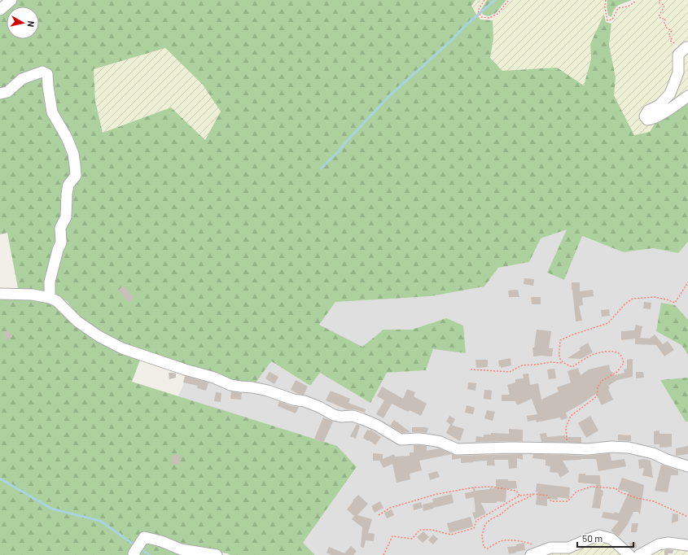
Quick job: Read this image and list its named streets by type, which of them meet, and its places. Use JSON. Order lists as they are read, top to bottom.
{
  "scale_bar": "50 m",
  "north": "right"
}
